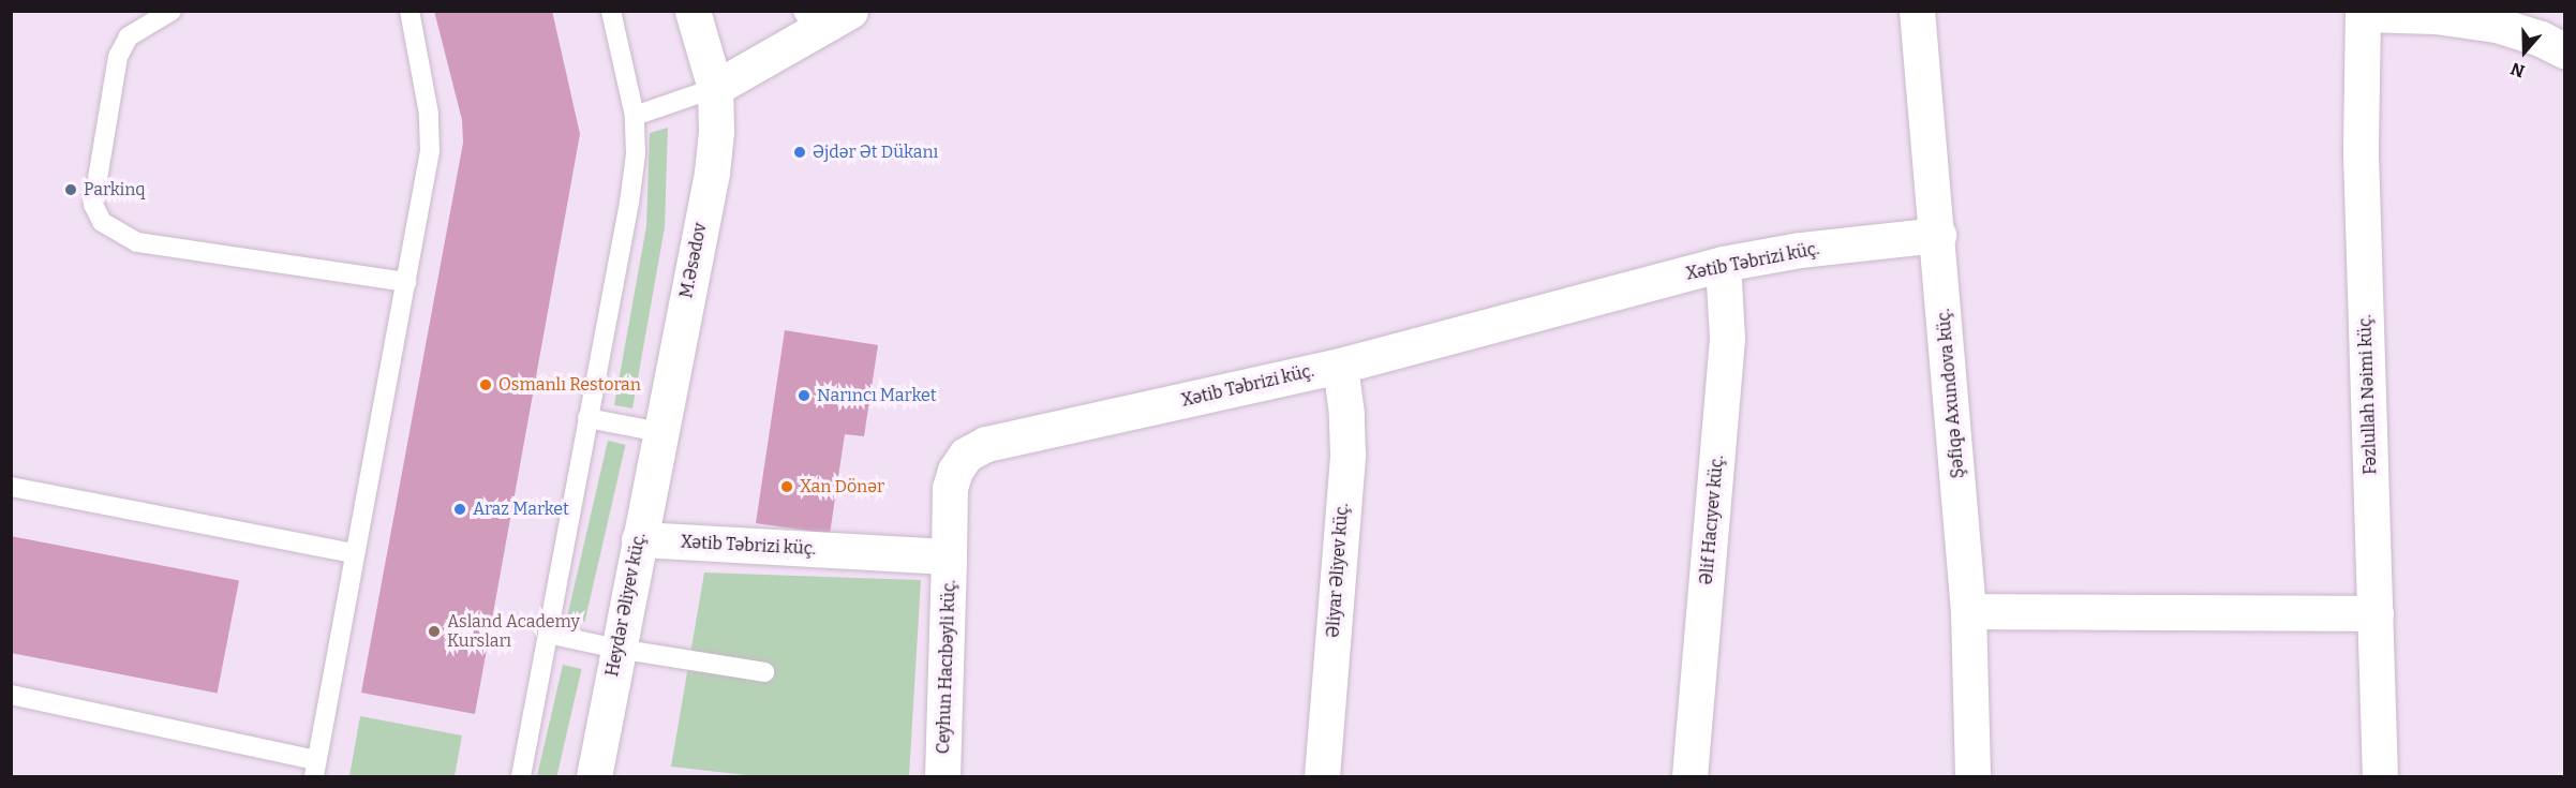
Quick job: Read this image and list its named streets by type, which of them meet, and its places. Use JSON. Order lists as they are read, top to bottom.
{
  "streets": {
    "street": [
      "M.Əsədov",
      "Xətib Təbrizi küç.",
      "Şəfiqə Axundova küç.",
      "Fəzlullah Nəimi küç.",
      "Əlif Hacıyev küç.",
      "Əliyar Əliyev küç.",
      "Heydər Əliyev küç.",
      "Ceyhun Hacıbəyli küç."
    ]
  },
  "crossings": [
    ["M.Əsədov", "Heydər Əliyev küç."],
    ["Xətib Təbrizi küç.", "Şəfiqə Axundova küç."],
    ["Xətib Təbrizi küç.", "Əlif Hacıyev küç."],
    ["Xətib Təbrizi küç.", "Əliyar Əliyev küç."],
    ["Xətib Təbrizi küç.", "Heydər Əliyev küç."],
    ["Xətib Təbrizi küç.", "Ceyhun Hacıbəyli küç."]
  ],
  "places": [
    "Əjdər Ət Dükanı",
    "Parkinq",
    "Osmanlı Restoran",
    "Narıncı Market",
    "Xan Dönər",
    "Araz Market",
    "Asland Academy Kursları"
  ],
  "north": "bottom"
}
